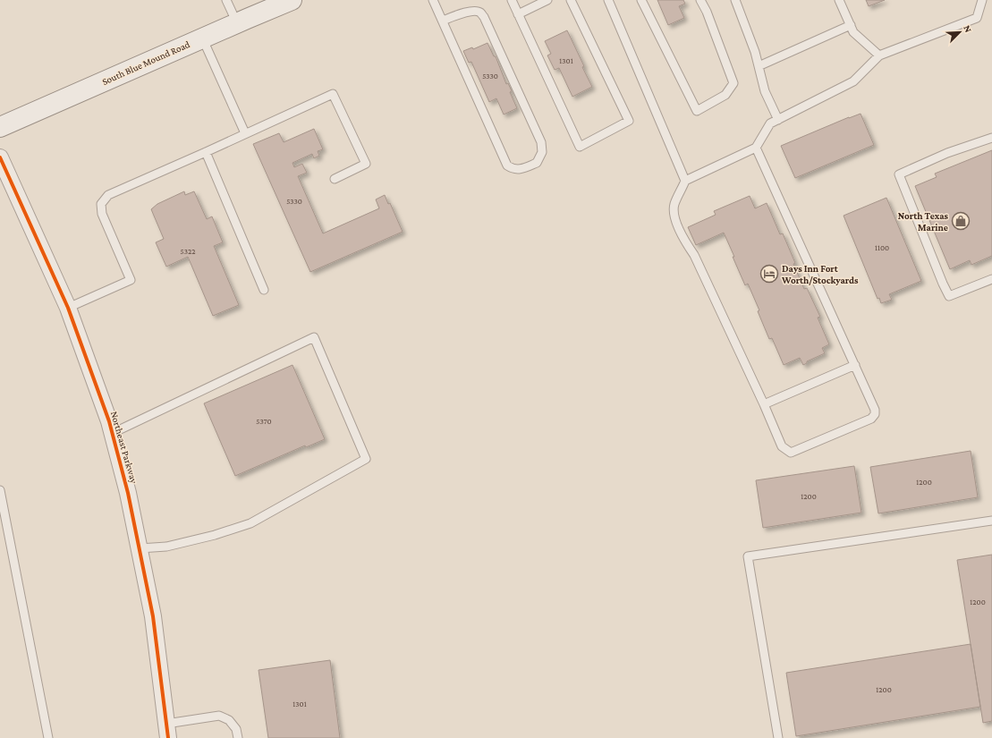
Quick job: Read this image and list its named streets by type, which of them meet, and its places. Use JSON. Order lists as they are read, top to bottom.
{
  "streets": {
    "main road": ["South Blue Mound Road"],
    "street": ["Northeast Parkway"]
  },
  "places": {
    "shop": ["North Texas Marine"],
    "hotel": ["Days Inn Fort Worth/Stockyards"]
  },
  "house_numbers": [
    "1301",
    "5330",
    "5330",
    "1100",
    "5322",
    "5370",
    "1200",
    "1200",
    "1200",
    "1200",
    "1301"
  ],
  "north": "top right"
}
